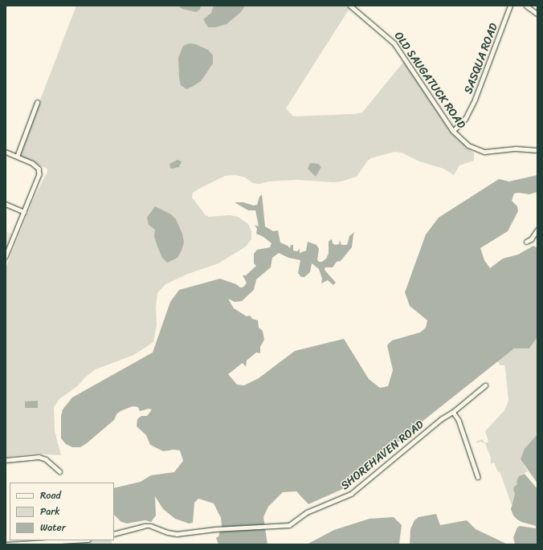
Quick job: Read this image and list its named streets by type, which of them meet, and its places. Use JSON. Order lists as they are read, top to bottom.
{
  "streets": {
    "street": ["SASQUA ROAD", "OLD SAUGATUCK ROAD", "SHOREHAVEN ROAD"]
  },
  "crossings": [
    ["SASQUA ROAD", "OLD SAUGATUCK ROAD"]
  ],
  "legend": ["Road", "Park", "Water"]
}
